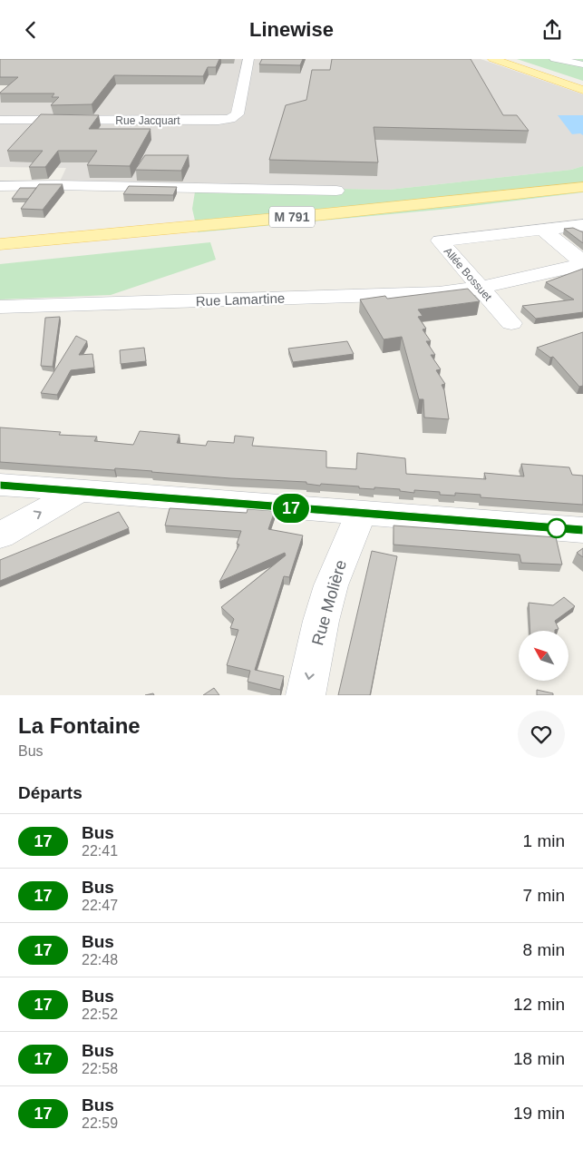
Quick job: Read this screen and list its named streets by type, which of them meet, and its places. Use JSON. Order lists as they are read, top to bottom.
{
  "streets": {
    "main road": ["M 791"],
    "street": [
      "Rue Jacquart",
      "Allée Bossuet",
      "Rue Lamartine",
      "Rue Molière"
    ]
  },
  "crossings": [
    ["Allée Bossuet", "Rue Lamartine"]
  ],
  "one_way": ["Rue Molière"],
  "lines": ["bus line 17"],
  "north": "top left",
  "page": {
    "header": "Linewise",
    "on_map": "17",
    "heading": [
      ["La Fontaine", "Bus"],
      "Départs"
    ],
    "list": [
      {
        "mark": "17",
        "name": "Bus",
        "note": "22:41",
        "value": "1 min"
      },
      {
        "mark": "17",
        "name": "Bus",
        "note": "22:47",
        "value": "7 min"
      },
      {
        "mark": "17",
        "name": "Bus",
        "note": "22:48",
        "value": "8 min"
      },
      {
        "mark": "17",
        "name": "Bus",
        "note": "22:52",
        "value": "12 min"
      },
      {
        "mark": "17",
        "name": "Bus",
        "note": "22:58",
        "value": "18 min"
      },
      {
        "mark": "17",
        "name": "Bus",
        "note": "22:59",
        "value": "19 min"
      }
    ]
  }
}
